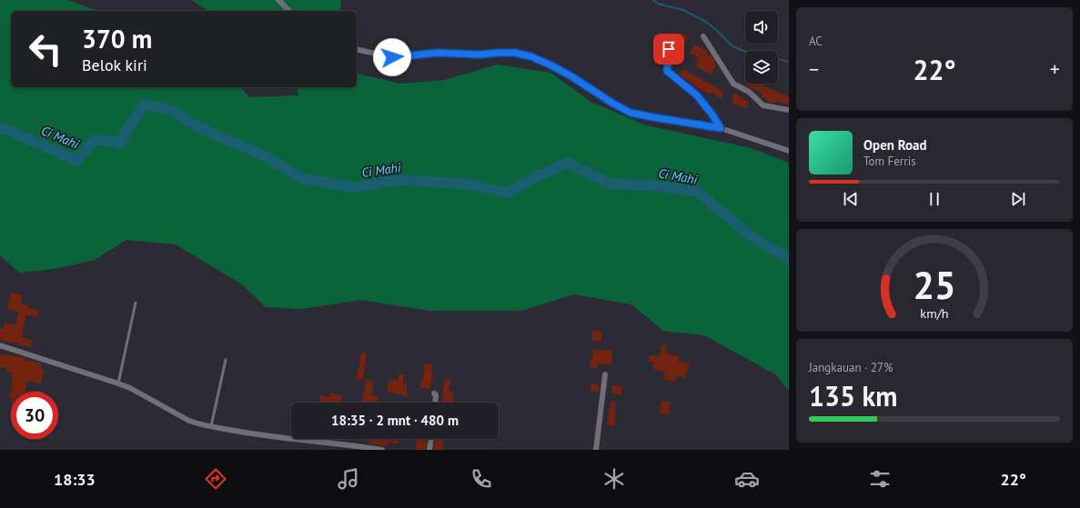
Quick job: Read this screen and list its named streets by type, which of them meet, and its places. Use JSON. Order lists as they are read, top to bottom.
{
  "water": ["Ci Mahi"],
  "page": {
    "tile": [
      "AC",
      ["Jangkauan · 27%", "135 km"]
    ],
    "turn": ["370 m", "Belok kiri"],
    "heat": ["−", "22°", "+"],
    "song": ["Open Road", "Tom Ferris"],
    "limit": "30",
    "trip": "18:35 · 2 mnt · 480 m",
    "tabs": ["18:33", "22°"],
    "gauge": ["25", "km/h"]
  }
}
